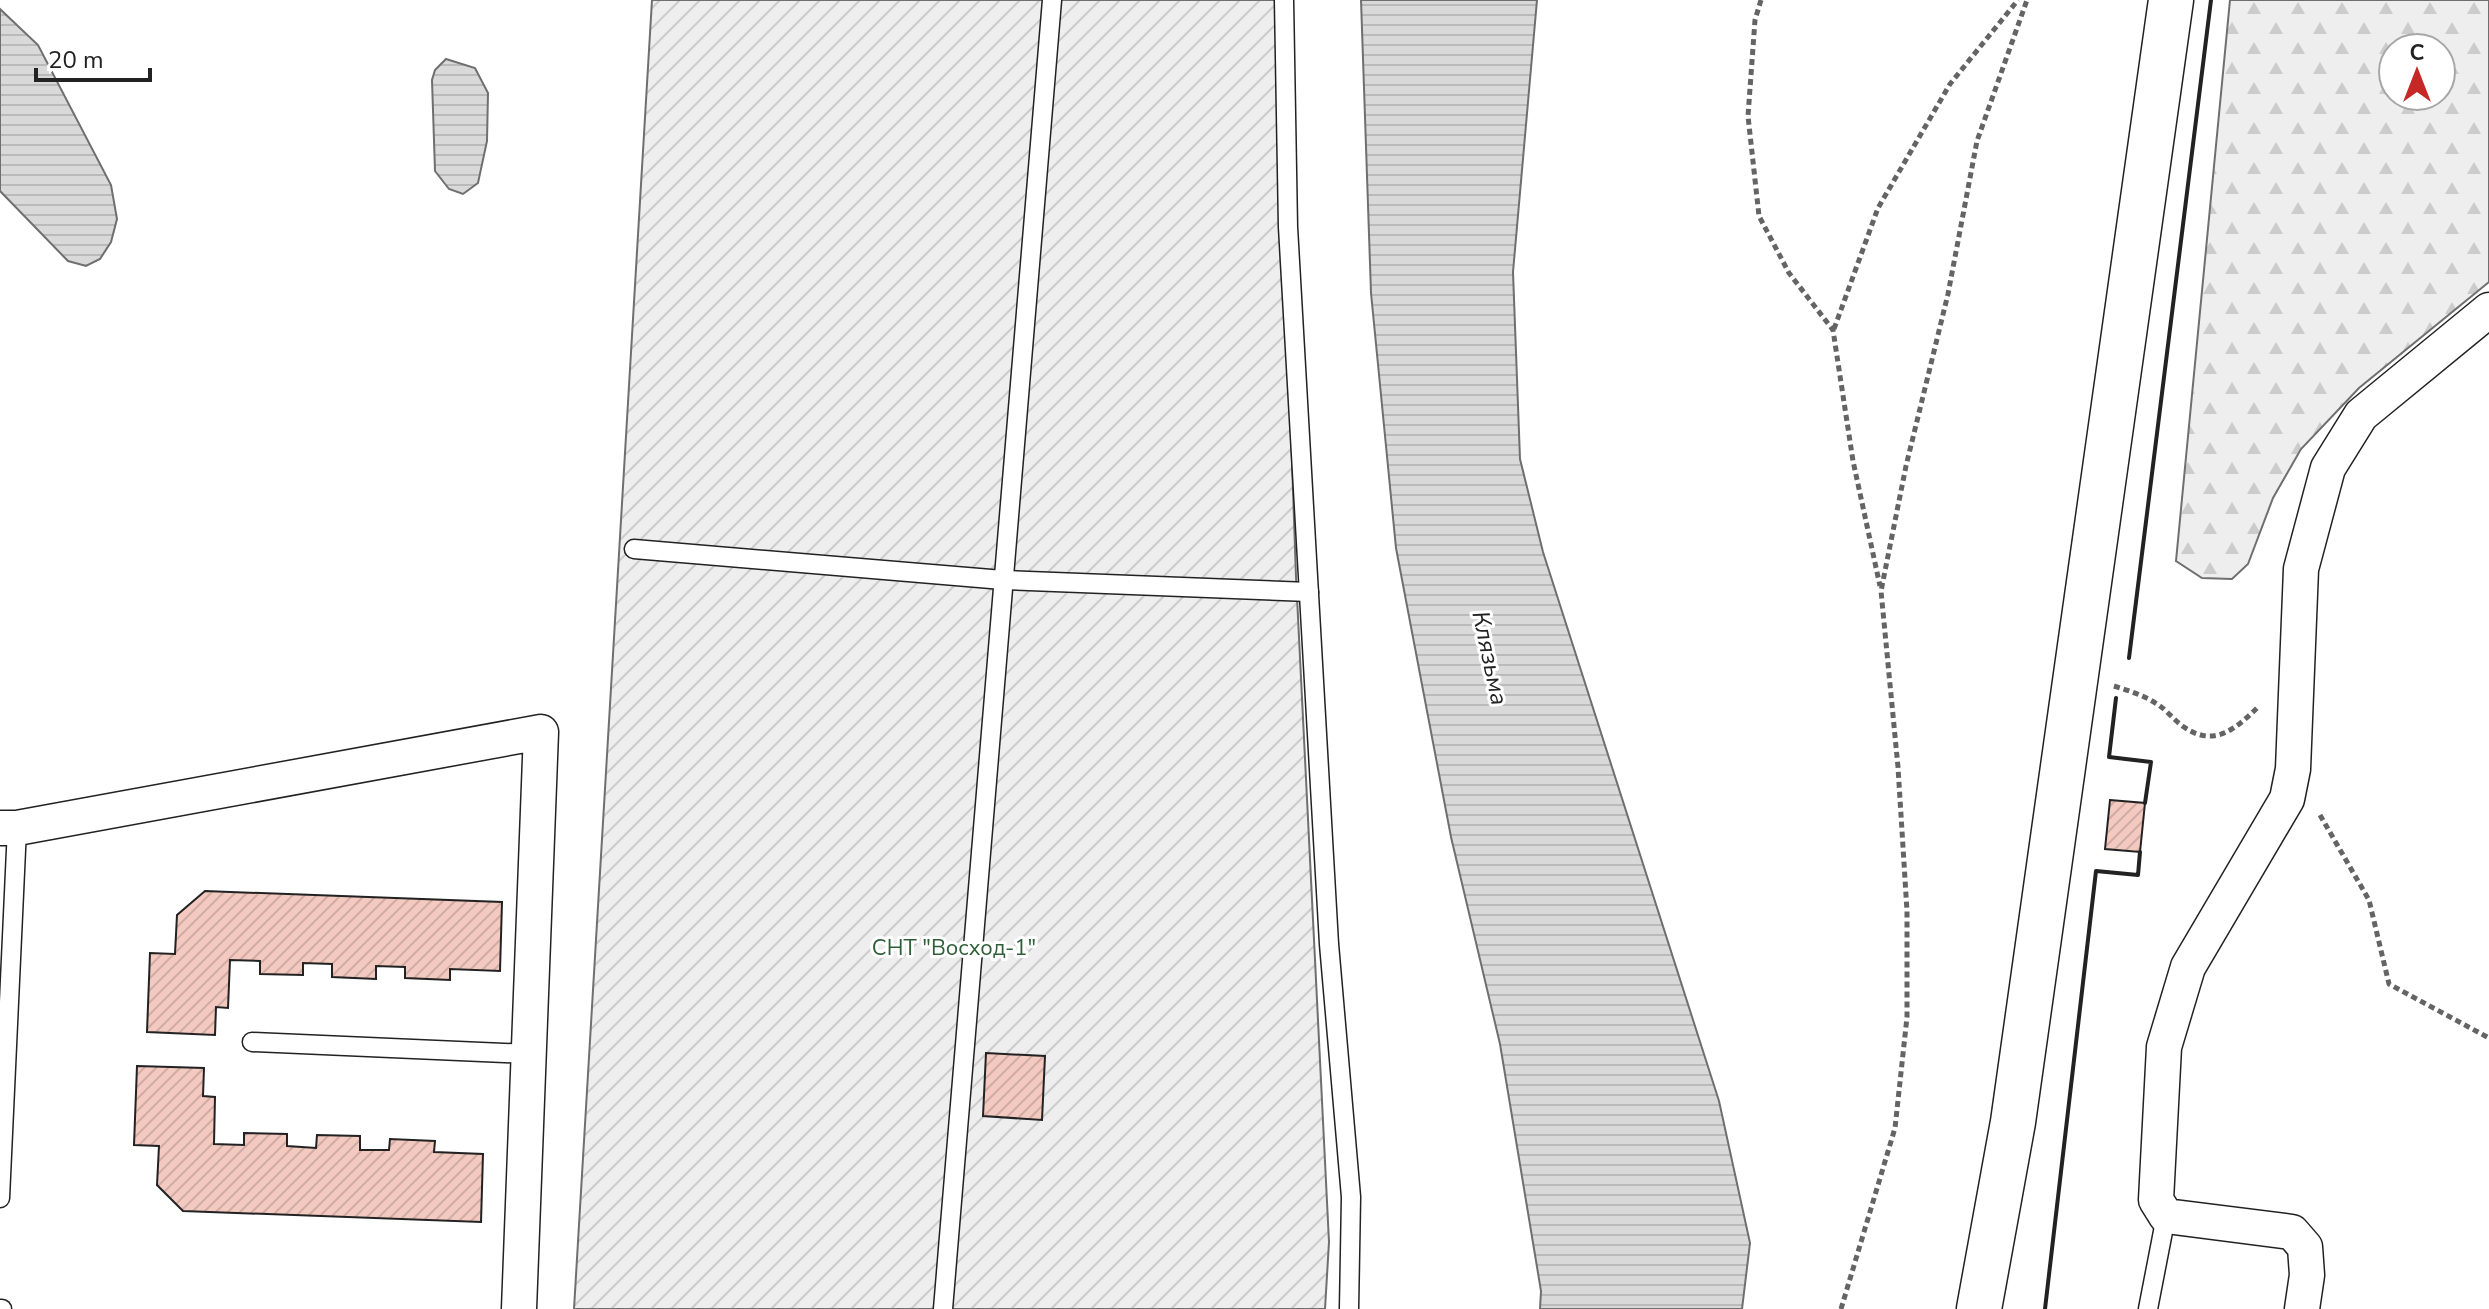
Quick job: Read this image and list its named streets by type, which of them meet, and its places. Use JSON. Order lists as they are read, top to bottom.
{
  "water": ["Клязьма"],
  "parks": ["СНТ \"Восход-1\""],
  "scale_bar": "20 m",
  "north": "top"
}
